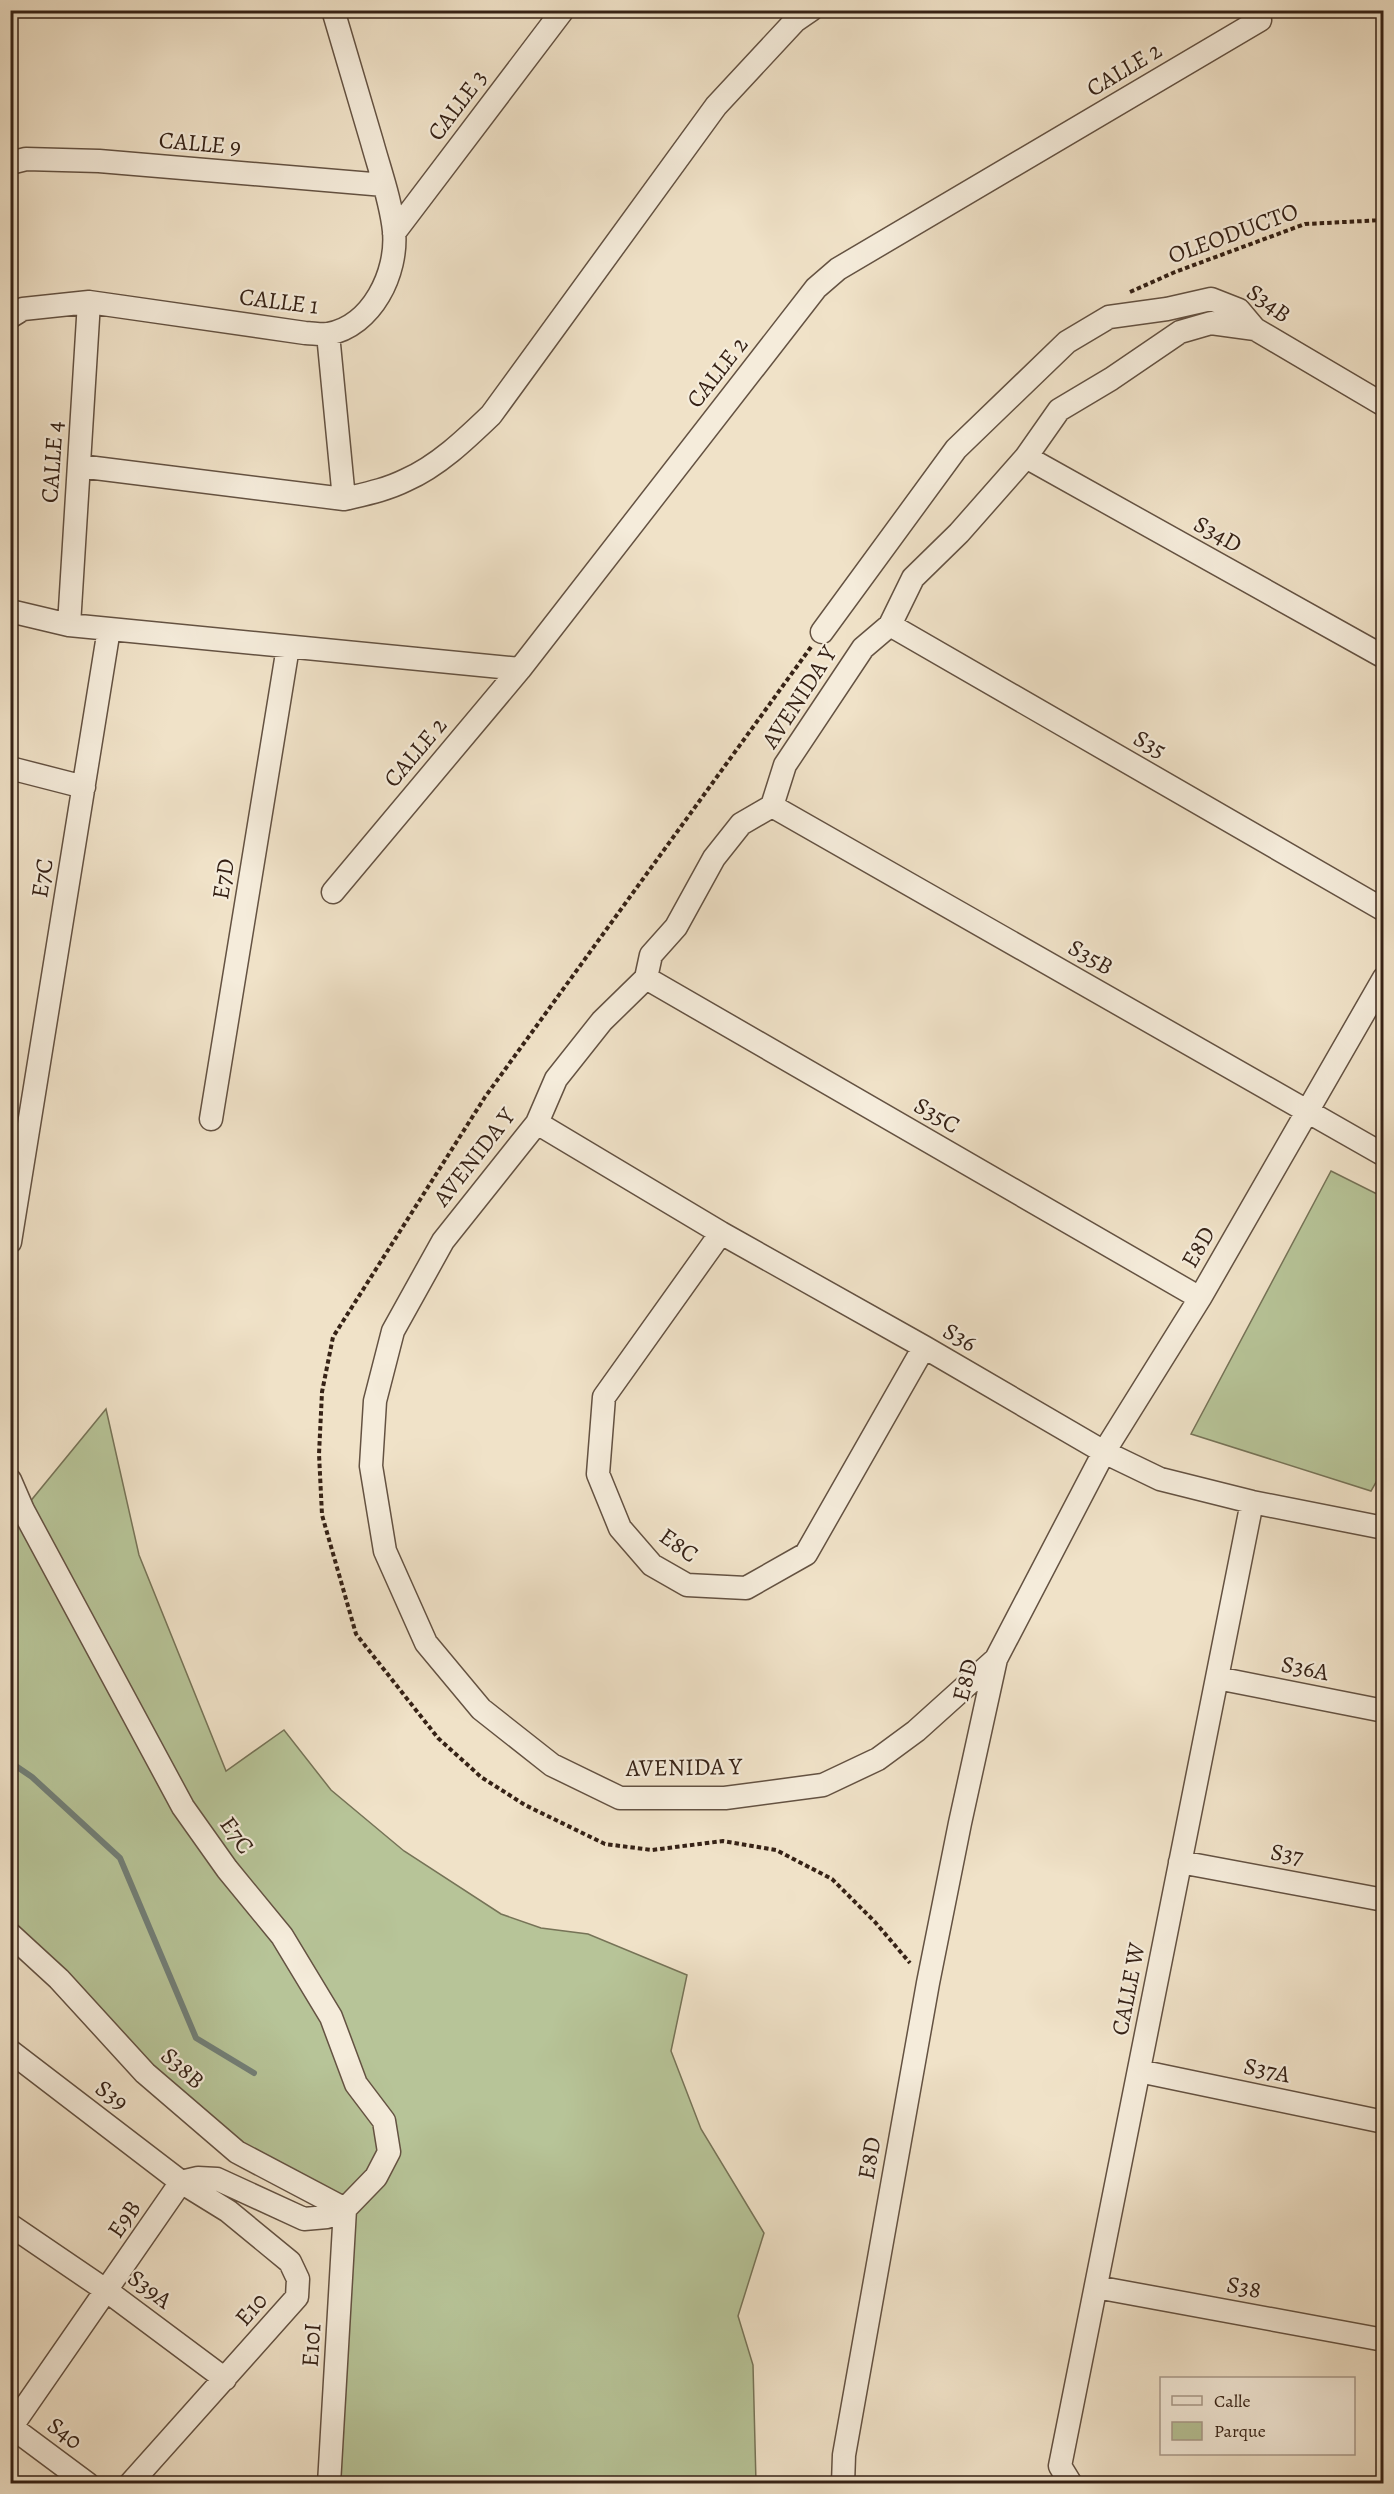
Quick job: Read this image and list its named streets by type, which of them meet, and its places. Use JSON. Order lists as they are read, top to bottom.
{
  "streets": {
    "street": [
      "CALLE 2",
      "CALLE 3",
      "CALLE 9",
      "CALLE 1",
      "S34B",
      "CALLE 4",
      "S34D",
      "AVENIDA Y",
      "S35",
      "E7C",
      "E7D",
      "S35B",
      "S35C",
      "E8D",
      "S36",
      "E8C",
      "S36A",
      "S37",
      "CALLE W",
      "S38B",
      "S37A",
      "S39",
      "E9B",
      "S38",
      "S39A",
      "E10",
      "E10I",
      "S40"
    ],
    "path": ["OLEODUCTO"]
  },
  "crossings": [
    ["CALLE 3", "CALLE 1"],
    ["CALLE 9", "CALLE 1"],
    ["OLEODUCTO", "S34B"],
    ["CALLE 1", "CALLE 4"],
    ["S34B", "AVENIDA Y"],
    ["S34D", "AVENIDA Y"],
    ["AVENIDA Y", "S35"],
    ["AVENIDA Y", "S35B"],
    ["AVENIDA Y", "S35C"],
    ["AVENIDA Y", "E8D"],
    ["AVENIDA Y", "S36"],
    ["E7C", "S38B"],
    ["E7C", "E10I"],
    ["S35B", "E8D"],
    ["S35C", "E8D"],
    ["E8D", "S36"],
    ["S36", "E8C"],
    ["S36", "CALLE W"],
    ["S36A", "CALLE W"],
    ["S37", "CALLE W"],
    ["CALLE W", "S37A"],
    ["CALLE W", "S38"],
    ["S38B", "E10I"],
    ["S39", "E9B"],
    ["S39", "E10"],
    ["E9B", "S39A"],
    ["E9B", "E10"],
    ["E9B", "S40"],
    ["S39A", "E10"]
  ],
  "legend": ["Calle", "Parque"]
}
